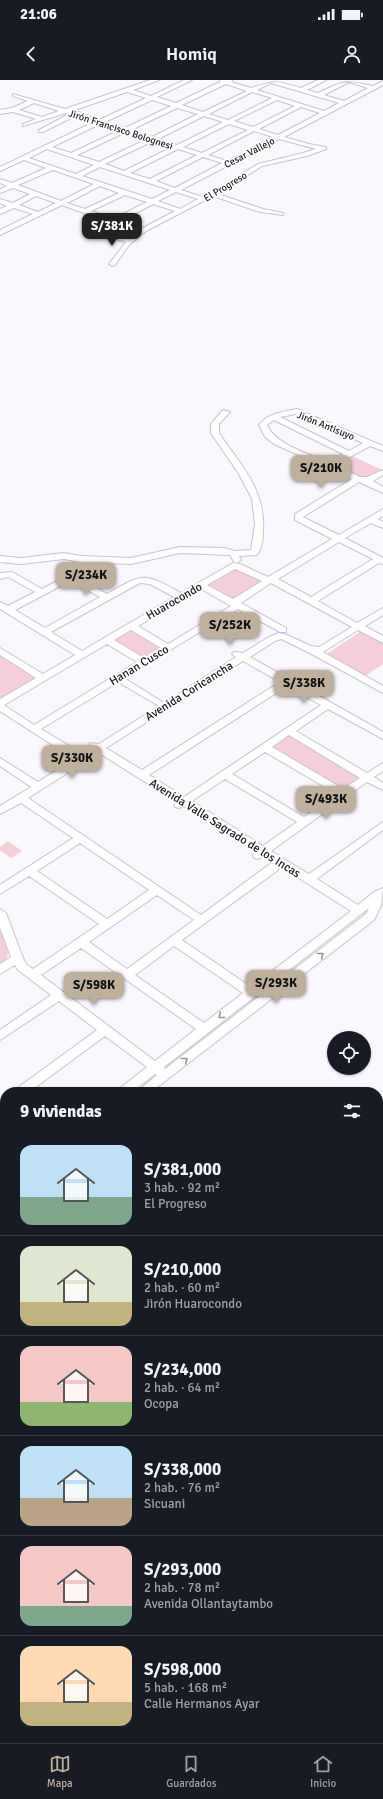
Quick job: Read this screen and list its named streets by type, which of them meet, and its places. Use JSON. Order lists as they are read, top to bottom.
{
  "streets": {
    "street": [
      "Jirón Francisco Bolognesi",
      "Cesar Vallejo",
      "El Progreso",
      "Jirón Antisuyo",
      "Huarocondo",
      "Hanan Cusco",
      "Avenida Coricancha",
      "Avenida Valle Sagrado de los Incas"
    ]
  },
  "crossings": [
    ["Jirón Francisco Bolognesi", "Cesar Vallejo"],
    ["Cesar Vallejo", "El Progreso"],
    ["Avenida Coricancha", "Avenida Valle Sagrado de los Incas"]
  ],
  "page": {
    "status": "21:06",
    "header": "Homiq",
    "price": [
      "S/381K",
      "S/210K",
      "S/234K",
      "S/252K",
      "S/338K",
      "S/330K",
      "S/493K",
      "S/293K",
      "S/598K"
    ],
    "heading": "9 viviendas",
    "list": [
      {
        "name": "S/381,000",
        "note": "3 hab. · 92 m² · El Progreso"
      },
      {
        "name": "S/210,000",
        "note": "2 hab. · 60 m² · Jirón Huarocondo"
      },
      {
        "name": "S/234,000",
        "note": "2 hab. · 64 m² · Ocopa"
      },
      {
        "name": "S/338,000",
        "note": "2 hab. · 76 m² · Sicuani"
      },
      {
        "name": "S/293,000",
        "note": "2 hab. · 78 m² · Avenida Ollantaytambo"
      },
      {
        "name": "S/598,000",
        "note": "5 hab. · 168 m² · Calle Hermanos Ayar"
      }
    ],
    "tabs": ["Mapa", "Guardados", "Inicio"]
  }
}
